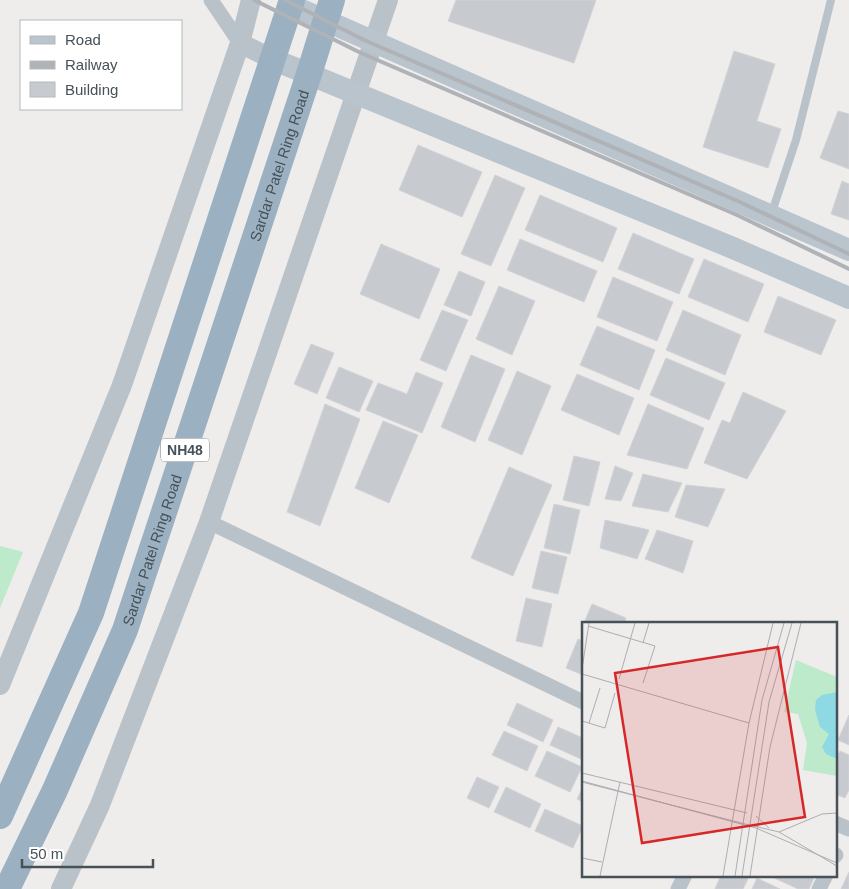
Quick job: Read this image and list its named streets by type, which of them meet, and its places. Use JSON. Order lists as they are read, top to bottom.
{
  "streets": {
    "highway": ["Sardar Patel Ring Road", "NH48"]
  },
  "legend": ["Road", "Railway", "Building"],
  "scale_bar": "50 m"
}
